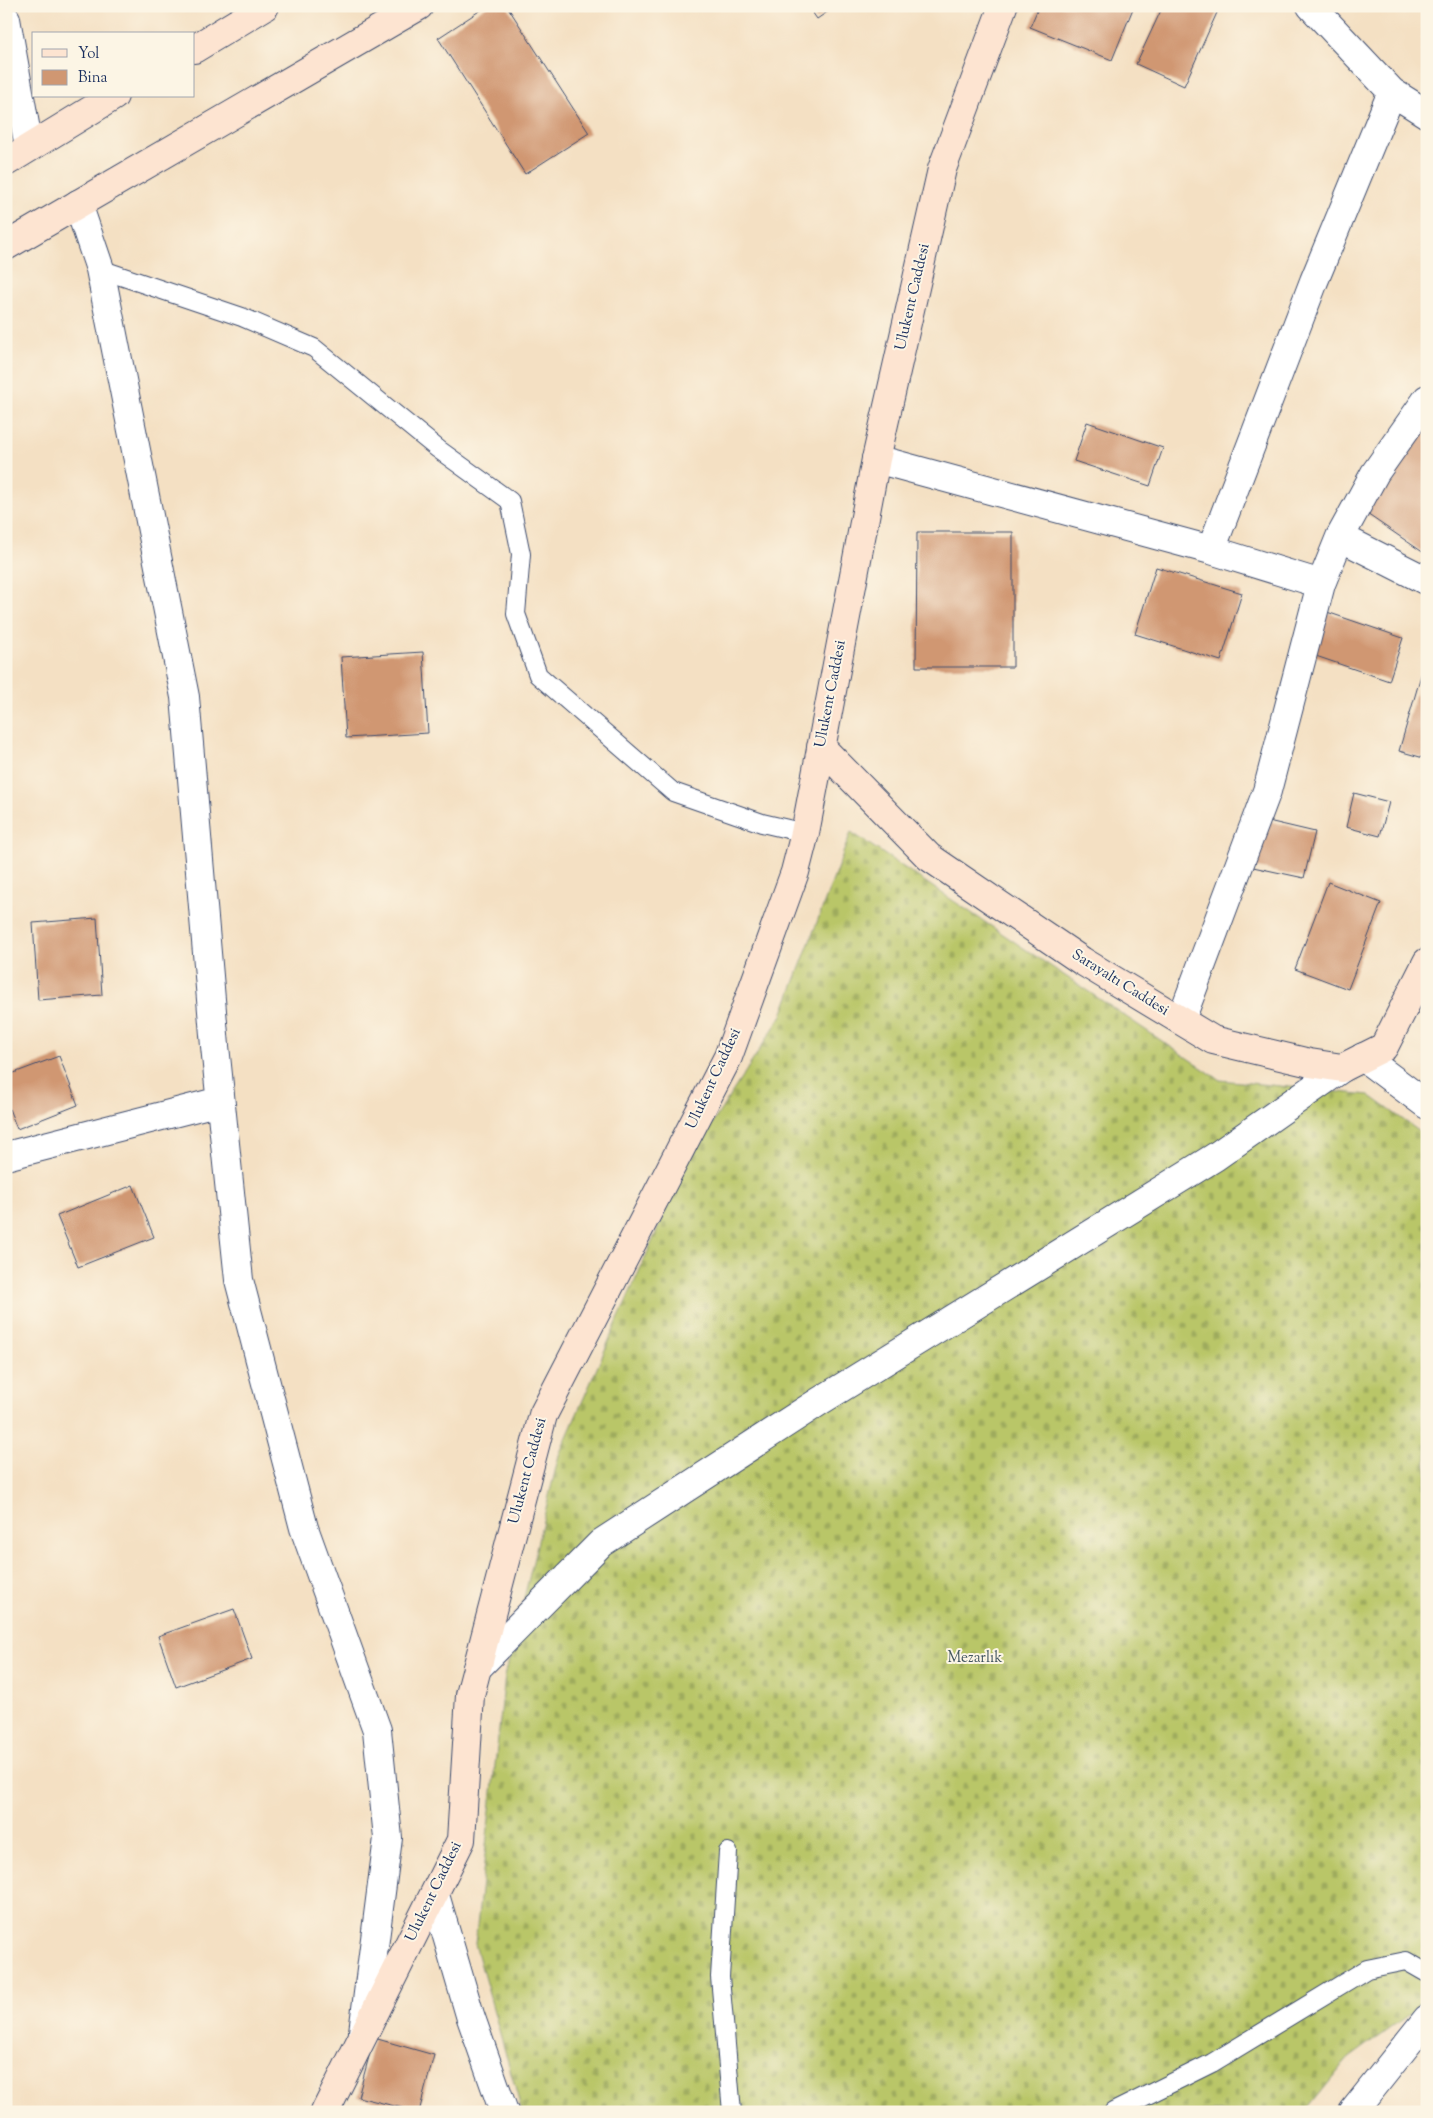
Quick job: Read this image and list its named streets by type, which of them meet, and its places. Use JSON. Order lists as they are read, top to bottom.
{
  "streets": {
    "street": ["Ulukent Caddesi", "Sarayaltı Caddesi"]
  },
  "crossings": [
    ["Ulukent Caddesi", "Sarayaltı Caddesi"]
  ],
  "parks": ["Mezarlık"],
  "legend": ["Yol", "Bina"]
}
